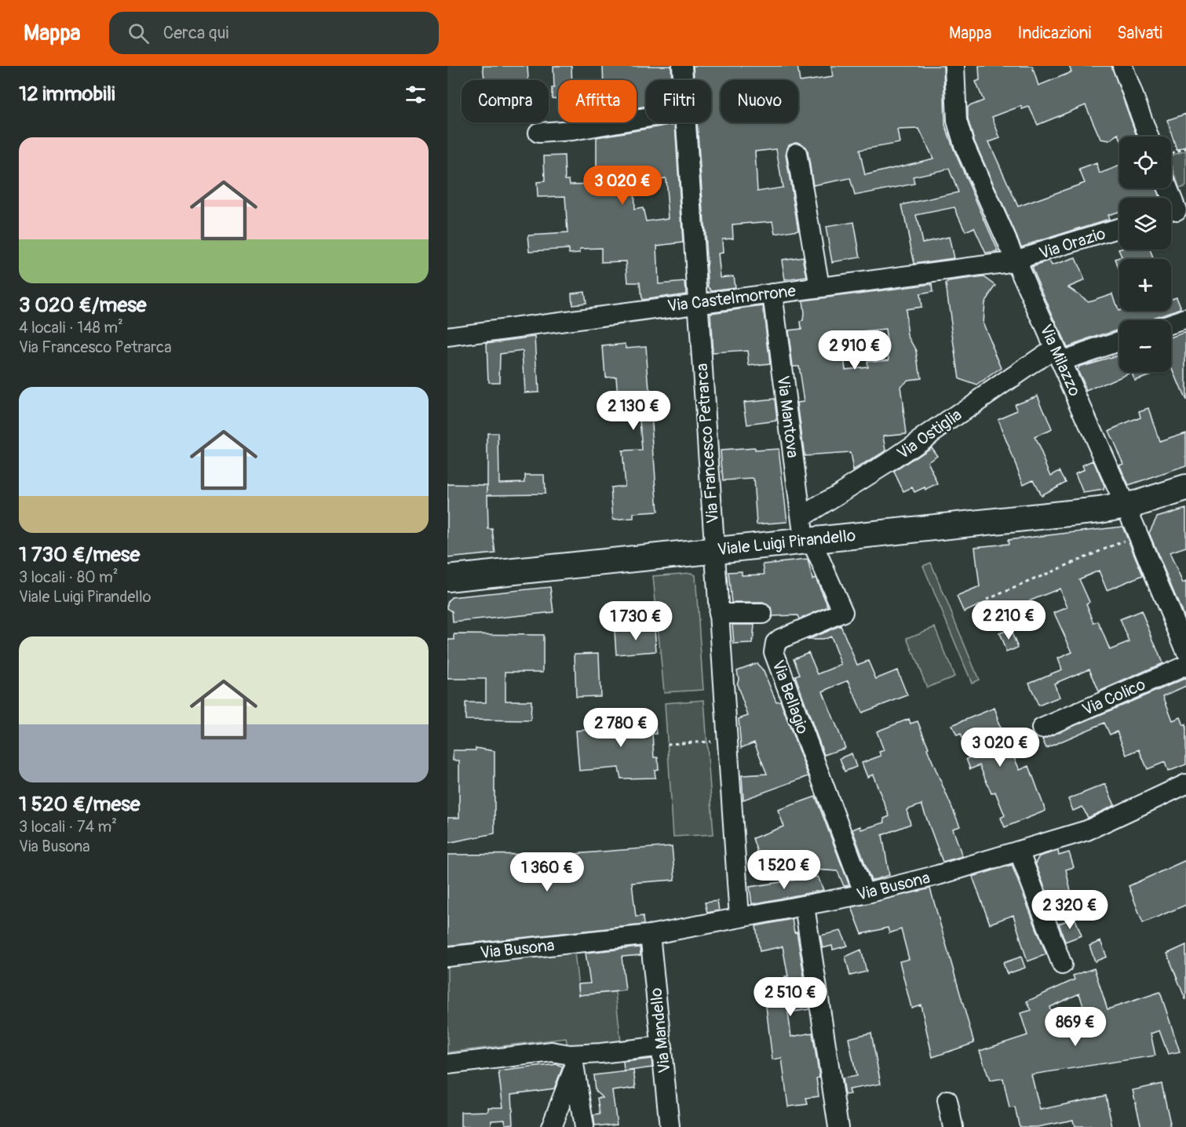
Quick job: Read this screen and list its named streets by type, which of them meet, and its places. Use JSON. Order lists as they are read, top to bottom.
{
  "streets": {
    "main road": ["Viale Luigi Pirandello"],
    "street": [
      "Via Orazio",
      "Via Castelmorrone",
      "Via Milazzo",
      "Via Mantova",
      "Via Ostiglia",
      "Via Francesco Petrarca",
      "Via Bellagio",
      "Via Colico",
      "Via Busona",
      "Via Mandello"
    ]
  },
  "crossings": [
    ["Via Orazio", "Via Castelmorrone"],
    ["Via Orazio", "Via Milazzo"],
    ["Via Castelmorrone", "Via Milazzo"],
    ["Via Castelmorrone", "Via Mantova"],
    ["Via Castelmorrone", "Via Francesco Petrarca"],
    ["Via Milazzo", "Via Ostiglia"],
    ["Via Milazzo", "Viale Luigi Pirandello"],
    ["Via Mantova", "Via Ostiglia"],
    ["Via Mantova", "Viale Luigi Pirandello"],
    ["Via Mantova", "Via Bellagio"],
    ["Via Ostiglia", "Viale Luigi Pirandello"],
    ["Via Ostiglia", "Via Bellagio"],
    ["Via Francesco Petrarca", "Viale Luigi Pirandello"],
    ["Via Francesco Petrarca", "Via Busona"],
    ["Viale Luigi Pirandello", "Via Bellagio"],
    ["Via Bellagio", "Via Busona"],
    ["Via Busona", "Via Mandello"]
  ],
  "page": {
    "header": "Mappa",
    "search": "Cerca qui",
    "nav": ["Mappa", "Indicazioni", "Salvati"],
    "heading": "12 immobili",
    "chip": [
      "Compra",
      "Affitta",
      "Filtri",
      "Nuovo"
    ],
    "list": [
      {
        "name": "3 020 €/mese",
        "note": "4 locali · 148 m² · Via Francesco Petrarca"
      },
      {
        "name": "1 730 €/mese",
        "note": "3 locali · 80 m² · Viale Luigi Pirandello"
      },
      {
        "name": "1 520 €/mese",
        "note": "3 locali · 74 m² · Via Busona"
      }
    ],
    "map_buttons": ["+", "−"],
    "price": [
      "3 020 €",
      "2 910 €",
      "2 130 €",
      "2 210 €",
      "1 730 €",
      "2 780 €",
      "3 020 €",
      "1 520 €",
      "1 360 €",
      "2 320 €",
      "2 510 €",
      "869 €"
    ]
  }
}
